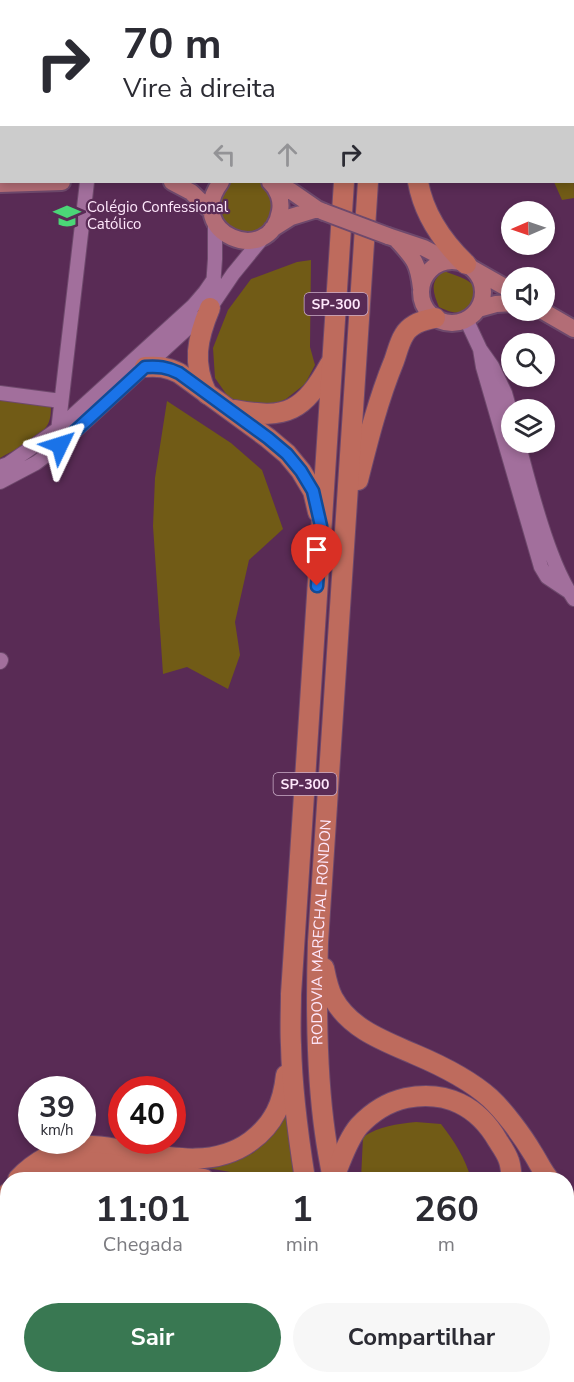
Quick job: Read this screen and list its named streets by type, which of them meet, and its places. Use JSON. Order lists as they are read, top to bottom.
{
  "streets": {
    "highway": ["SP-300", "RODOVIA MARECHAL RONDON"]
  },
  "places": {
    "school or university": ["Colégio Confessional Católico"]
  },
  "north": "left",
  "page": {
    "turn": ["70 m", "Vire à direita"],
    "speed": "39 km/h",
    "limit": "40",
    "eta": [
      "11:01",
      "Chegada",
      "1",
      "min",
      "260",
      "m"
    ],
    "buttons": ["Sair", "Compartilhar"]
  }
}
